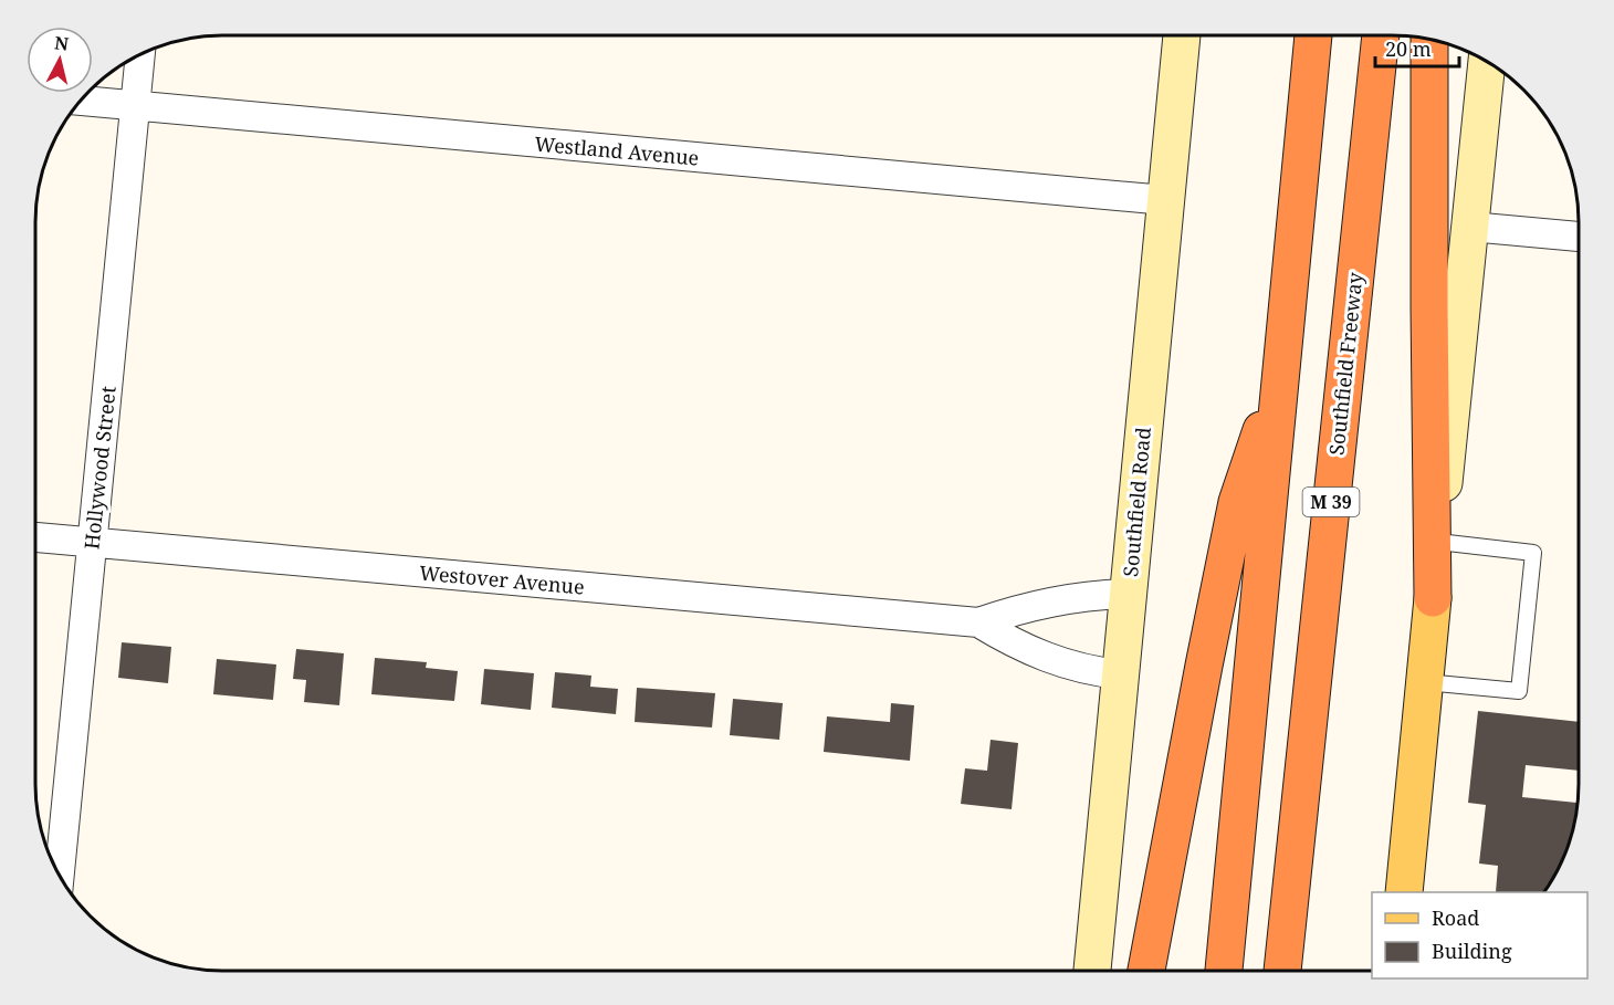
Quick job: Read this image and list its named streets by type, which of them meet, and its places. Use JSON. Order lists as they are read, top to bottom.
{
  "streets": {
    "highway": ["Southfield Freeway", "M 39"],
    "main road": ["Southfield Road"],
    "street": ["Westland Avenue", "Hollywood Street", "Westover Avenue"]
  },
  "crossings": [
    ["Westland Avenue", "Hollywood Street"],
    ["Westland Avenue", "Southfield Road"],
    ["Hollywood Street", "Westover Avenue"],
    ["Southfield Road", "Westover Avenue"]
  ],
  "legend": ["Road", "Building"],
  "scale_bar": "20 m",
  "north": "top"
}
